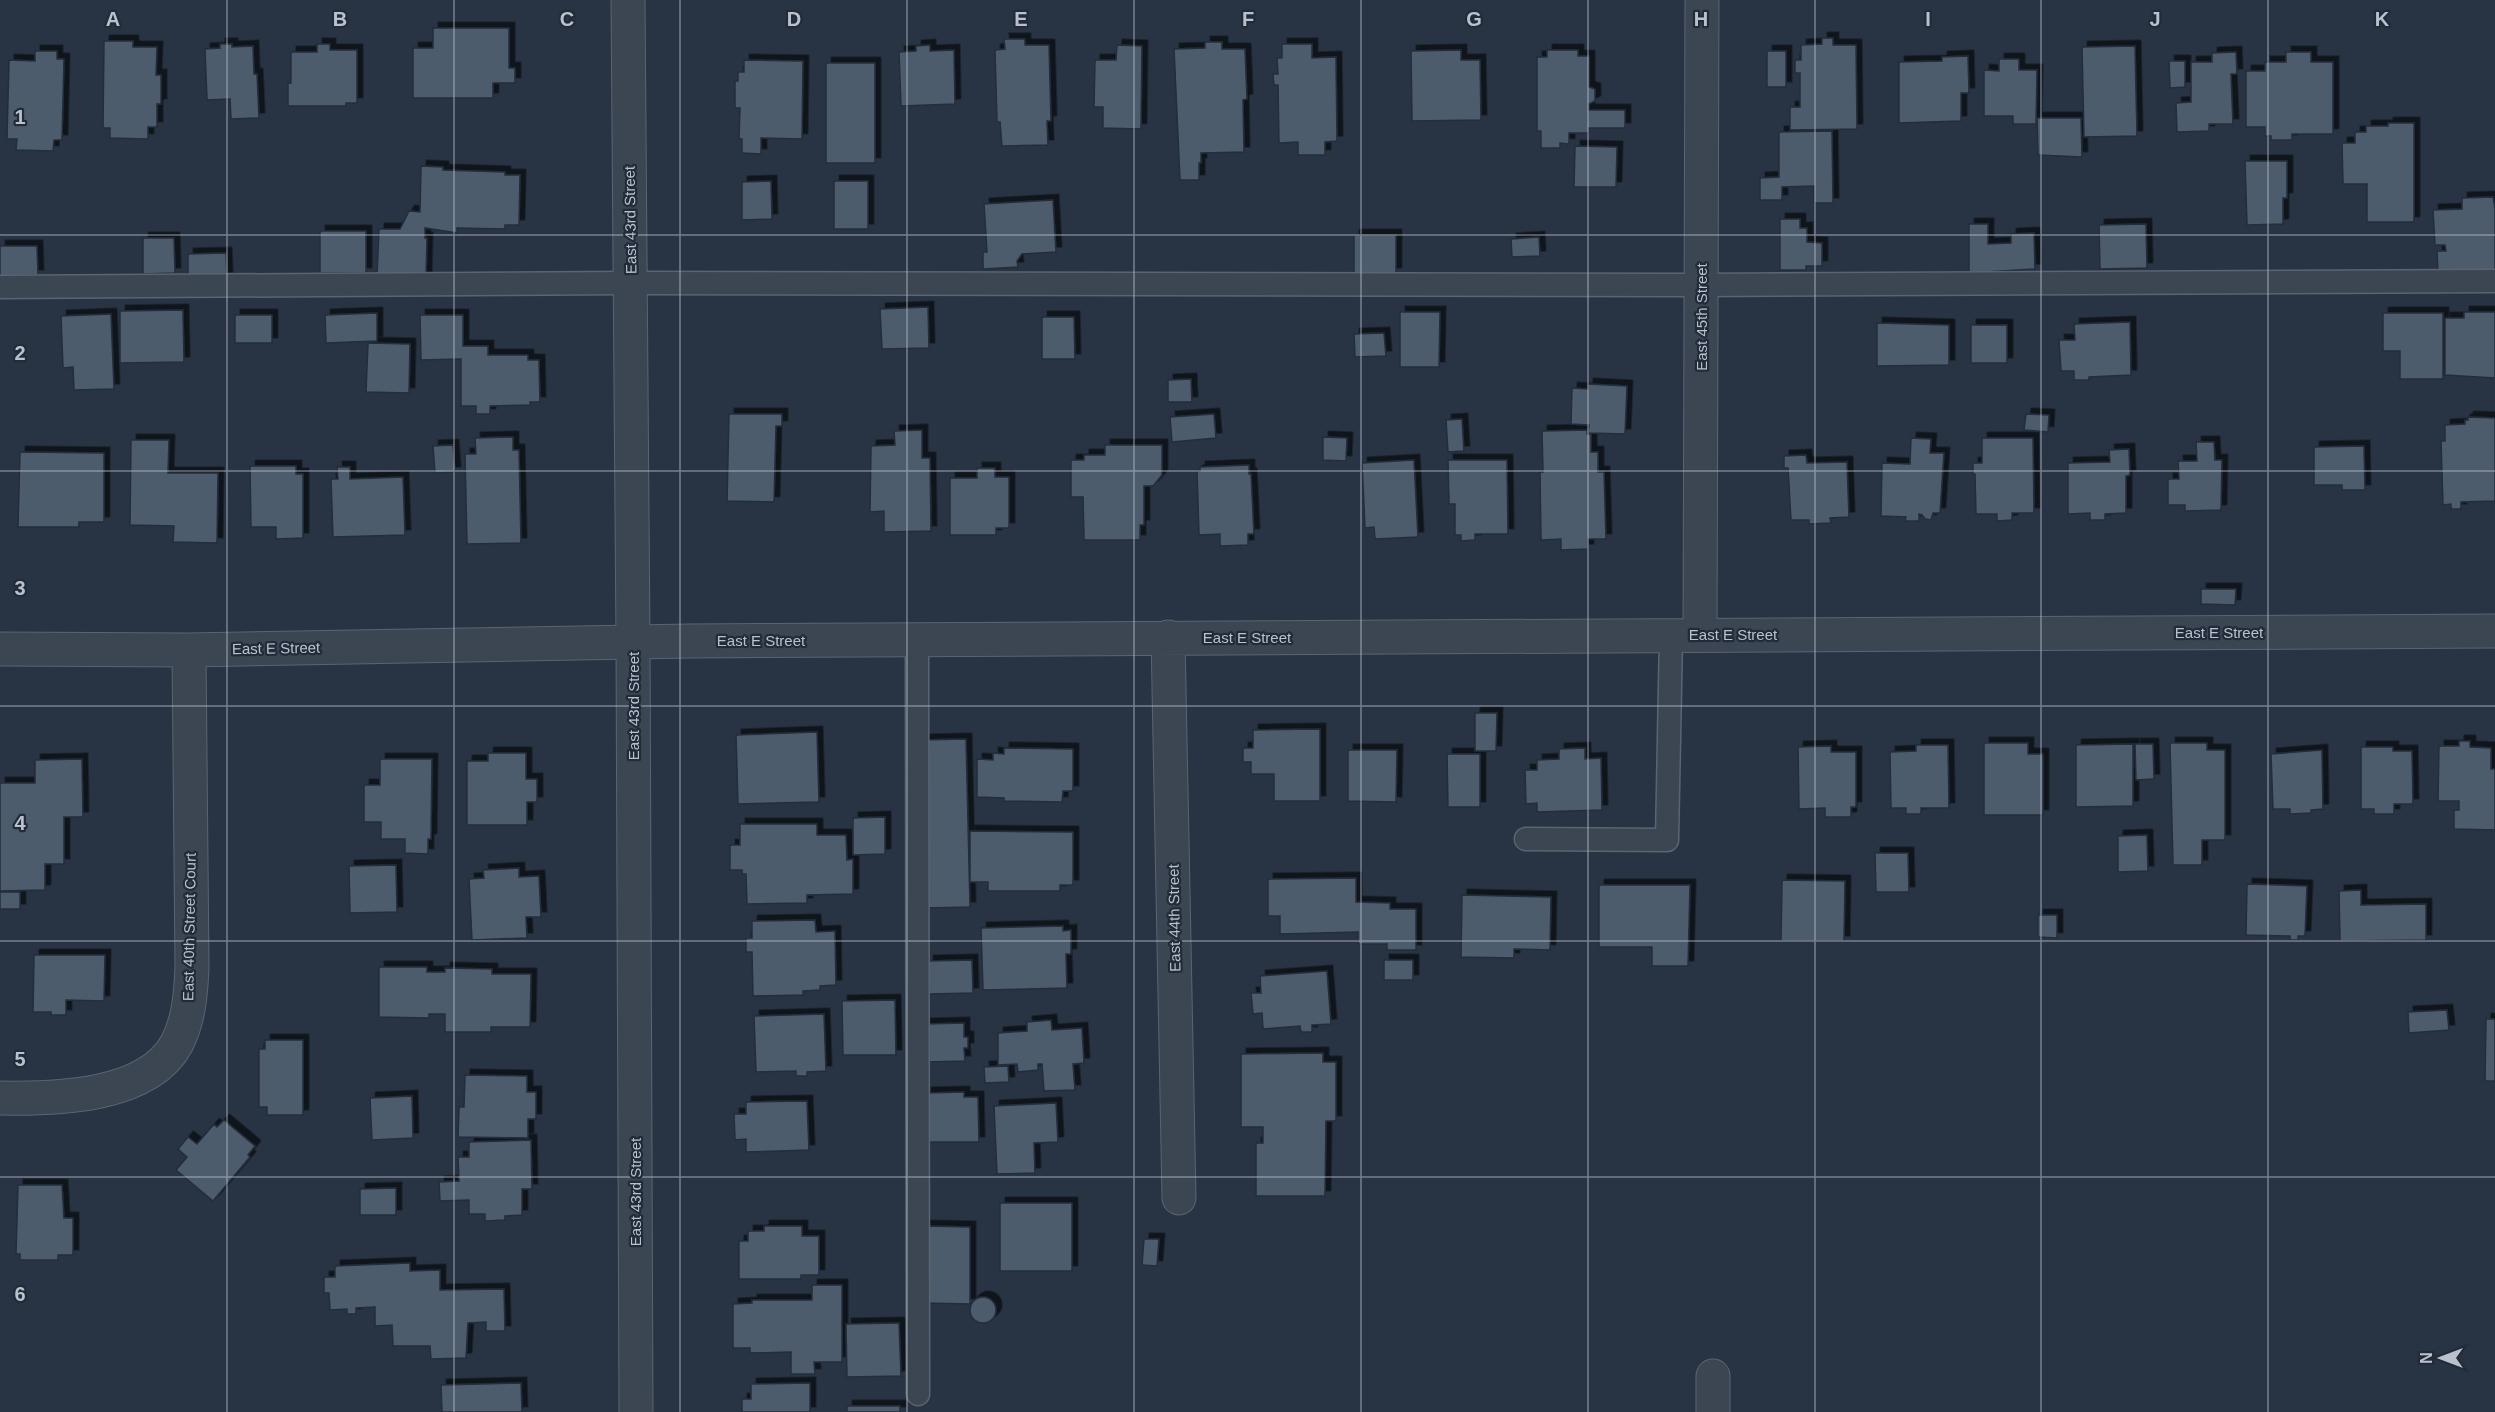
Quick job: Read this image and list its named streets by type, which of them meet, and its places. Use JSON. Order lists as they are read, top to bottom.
{
  "streets": {
    "street": [
      "East 43rd Street",
      "East 45th Street",
      "East E Street",
      "East 44th Street",
      "East 40th Street Court"
    ]
  },
  "crossings": [
    ["East 43rd Street", "East E Street"],
    ["East 45th Street", "East E Street"],
    ["East E Street", "East 44th Street"],
    ["East E Street", "East 40th Street Court"]
  ],
  "north": "left",
  "grid": {
    "columns": [
      "A",
      "B",
      "C",
      "D",
      "E",
      "F",
      "G",
      "H",
      "I",
      "J",
      "K"
    ],
    "rows": [
      "1",
      "2",
      "3",
      "4",
      "5",
      "6"
    ]
  }
}
